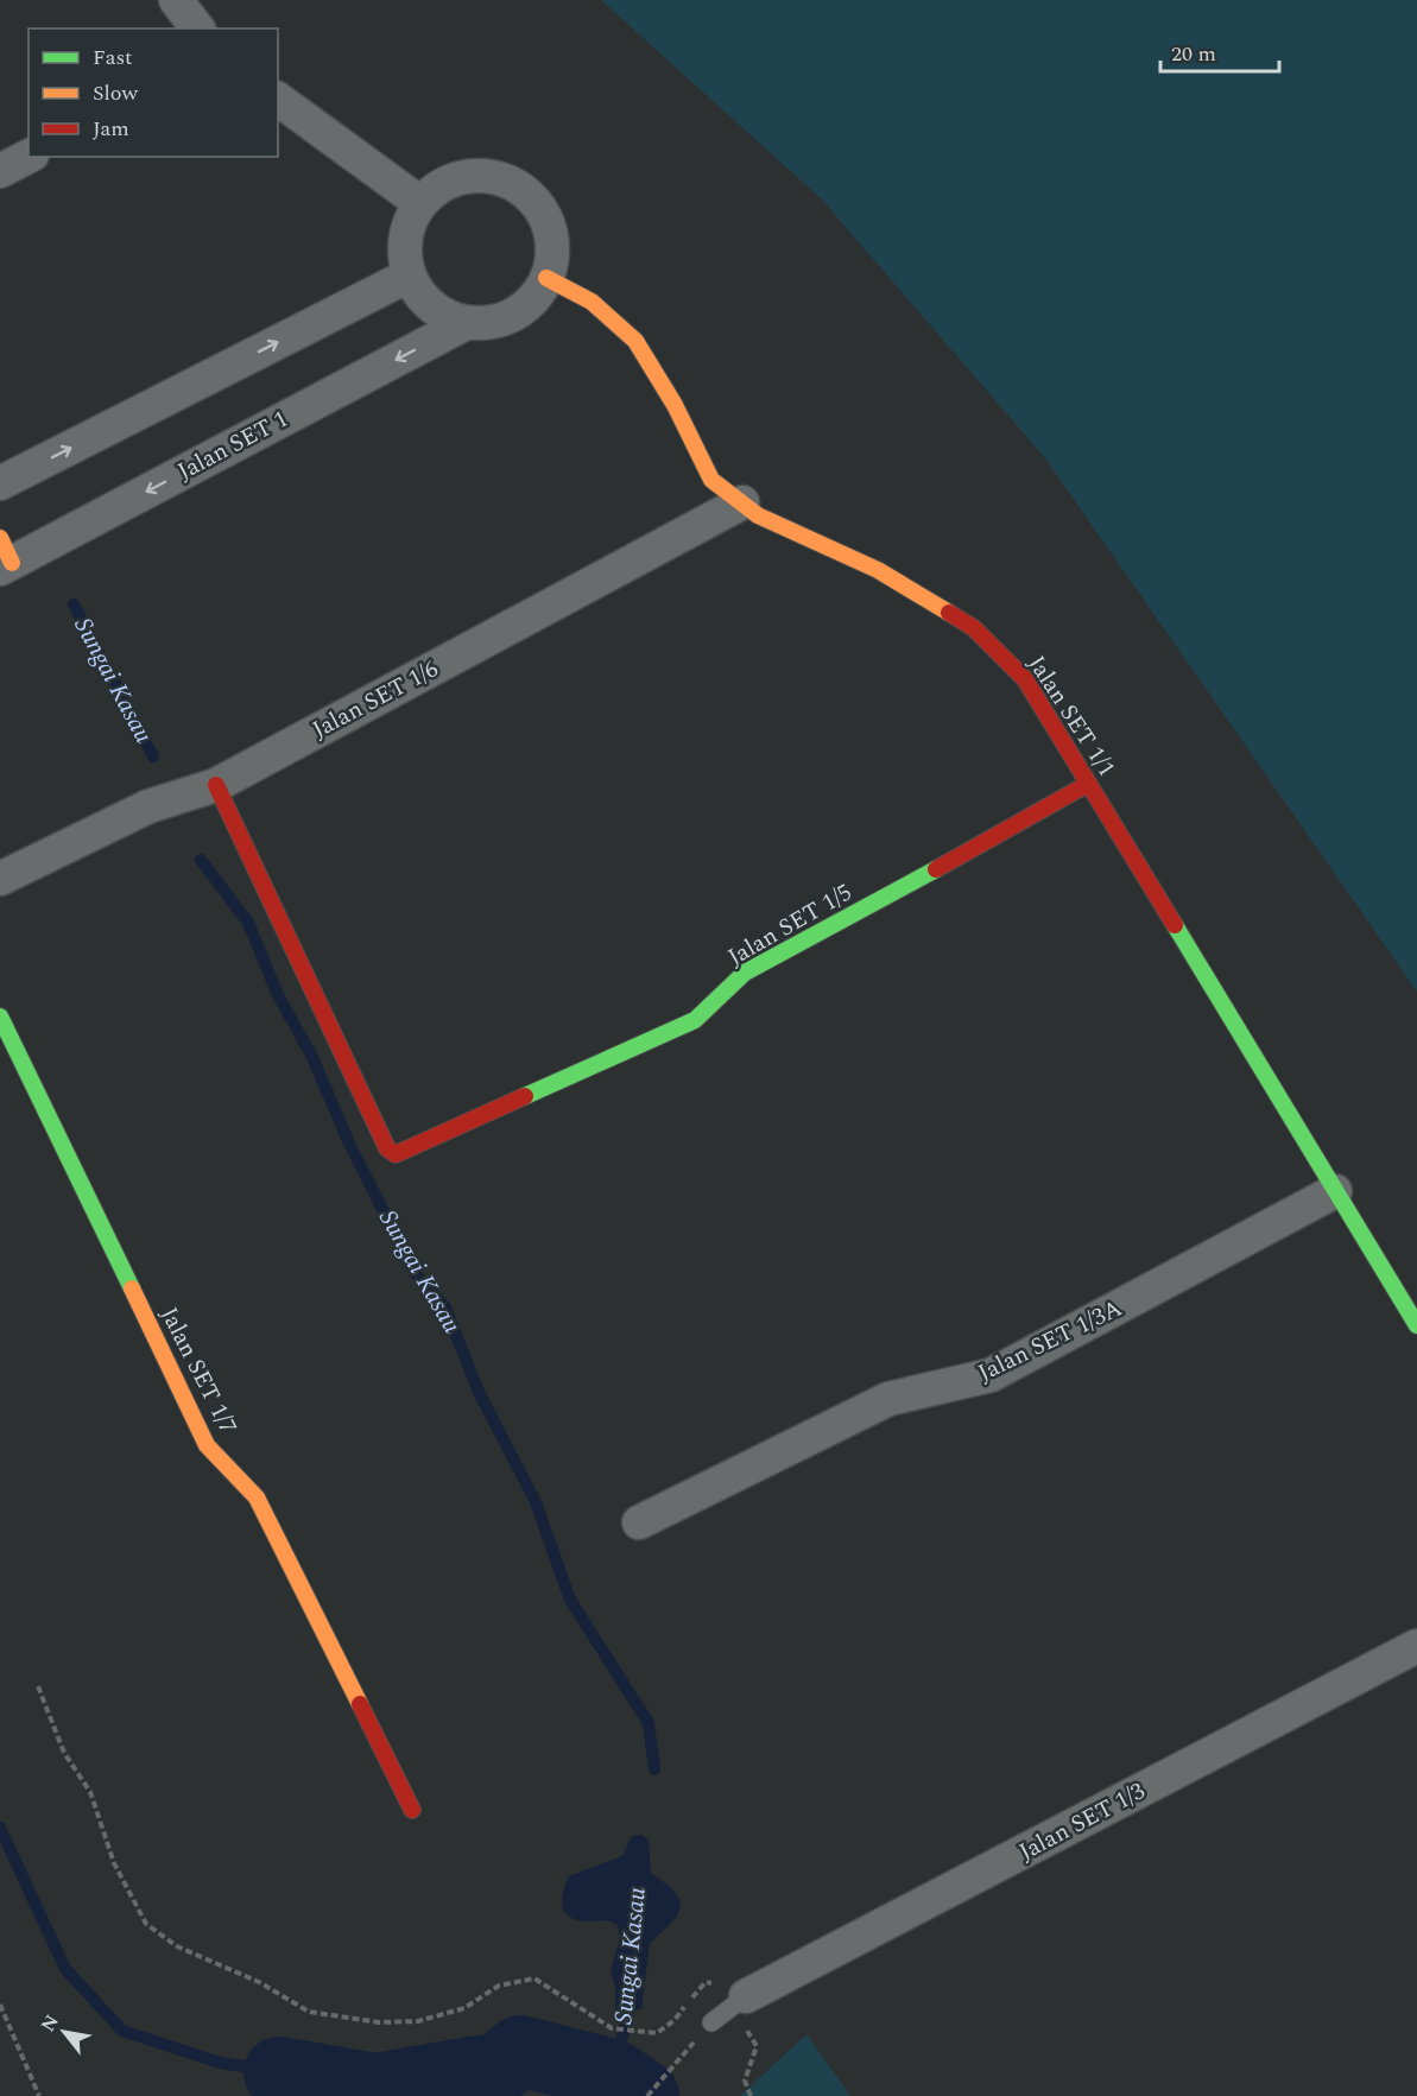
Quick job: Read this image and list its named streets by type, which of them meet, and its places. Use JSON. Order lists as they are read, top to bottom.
{
  "streets": {
    "street": [
      "Jalan SET 1",
      "Jalan SET 1/6",
      "Jalan SET 1/1",
      "Jalan SET 1/5",
      "Jalan SET 1/3A",
      "Jalan SET 1/7",
      "Jalan SET 1/3"
    ]
  },
  "crossings": [
    ["Jalan SET 1", "Jalan SET 1/1"],
    ["Jalan SET 1/6", "Jalan SET 1/1"],
    ["Jalan SET 1/6", "Jalan SET 1/5"],
    ["Jalan SET 1/1", "Jalan SET 1/5"],
    ["Jalan SET 1/1", "Jalan SET 1/3A"]
  ],
  "water": ["Sungai Kasau"],
  "legend": ["Fast", "Slow", "Jam"],
  "scale_bar": "20 m",
  "north": "top left"
}
